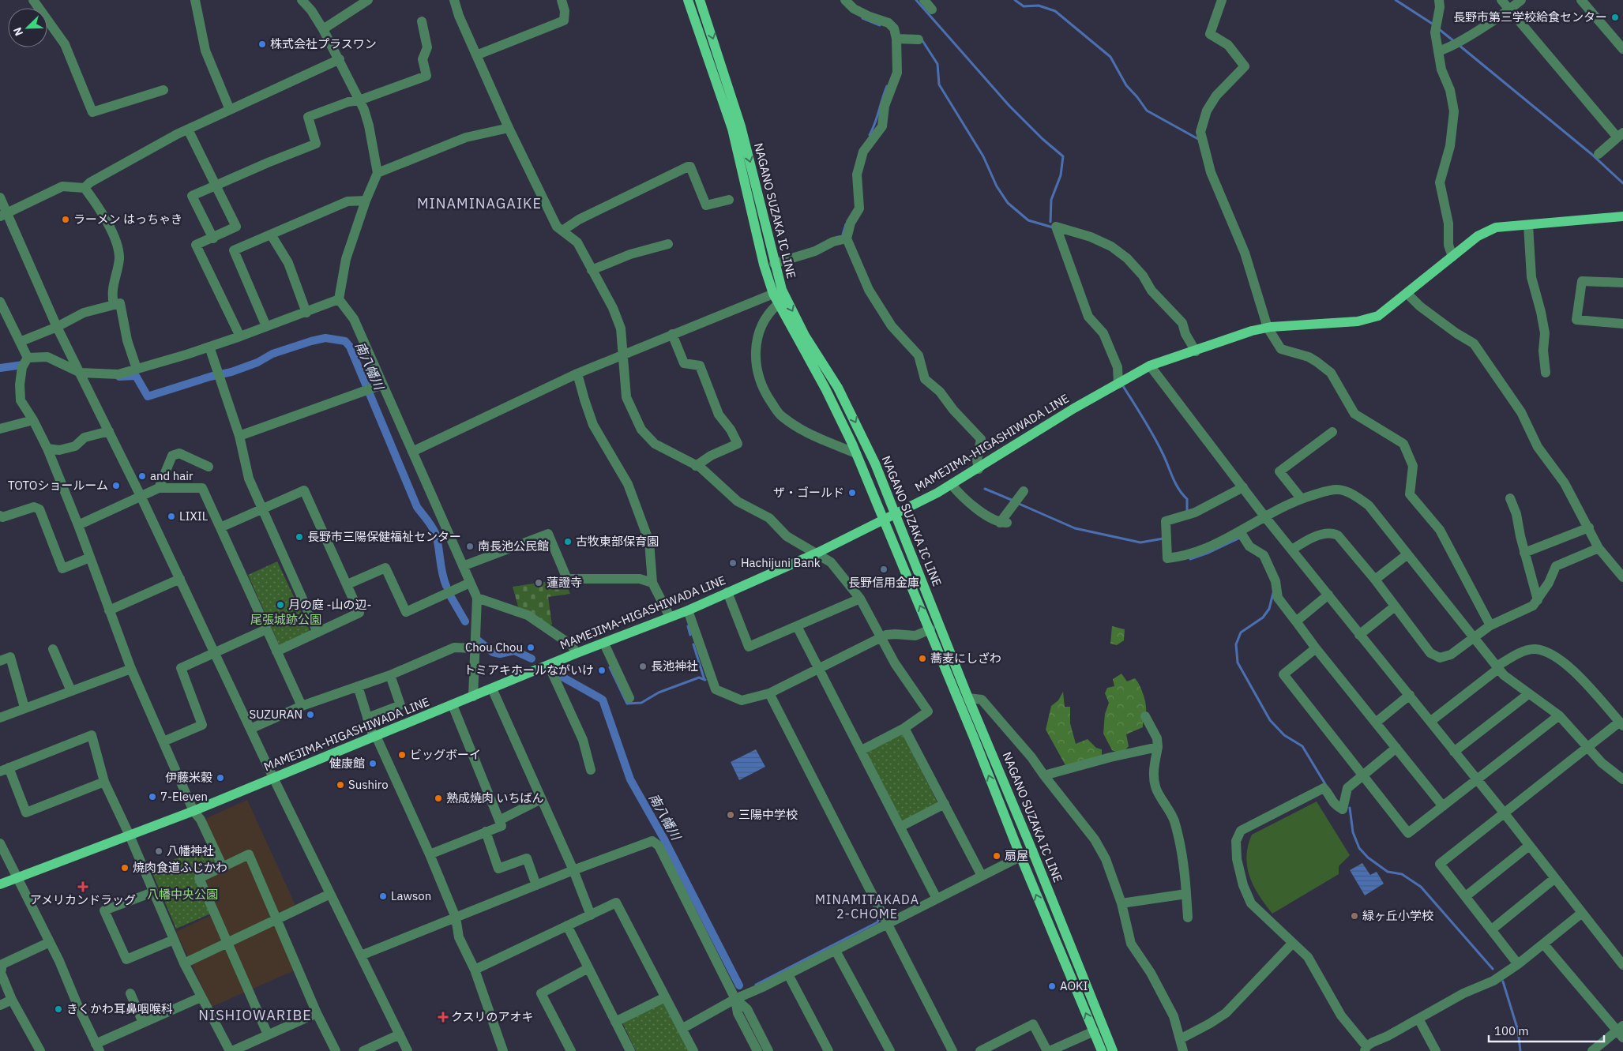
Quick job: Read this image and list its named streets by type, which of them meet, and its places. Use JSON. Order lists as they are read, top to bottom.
{
  "streets": {
    "main road": ["NAGANO SUZAKA IC LINE", "MAMEJIMA-HIGASHIWADA LINE"]
  },
  "crossings": [
    ["NAGANO SUZAKA IC LINE", "MAMEJIMA-HIGASHIWADA LINE"]
  ],
  "districts": ["MINAMINAGAIKE", "MINAMITAKADA 2-CHOME", "NISHIOWARIBE"],
  "water": ["南八幡川"],
  "parks": ["尾張城跡公園", "八幡中央公園"],
  "places": {
    "other": [
      "長野市第三学校給食センター",
      "株式会社プラスワン",
      "ラーメン はっちゃき",
      "and hair",
      "TOTOショールーム",
      "ザ・ゴールド",
      "LIXIL",
      "長野市三陽保健福祉センター",
      "古牧東部保育園",
      "南長池公民館",
      "Hachijuni Bank",
      "長野信用金庫",
      "蓮證寺",
      "月の庭 -山の辺-",
      "Chou Chou",
      "蕎麦にしざわ",
      "長池神社",
      "トミアキホールながいけ",
      "SUZURAN",
      "ビッグボーイ",
      "健康館",
      "伊藤米穀",
      "Sushiro",
      "7-Eleven",
      "熟成焼肉 いちばん",
      "三陽中学校",
      "八幡神社",
      "扇屋",
      "焼肉食道ふじかわ",
      "Lawson",
      "緑ヶ丘小学校",
      "AOKI",
      "きくかわ耳鼻咽喉科"
    ],
    "health": ["アメリカンドラッグ", "クスリのアオキ"]
  },
  "scale_bar": "100 m",
  "north": "bottom left"
}
